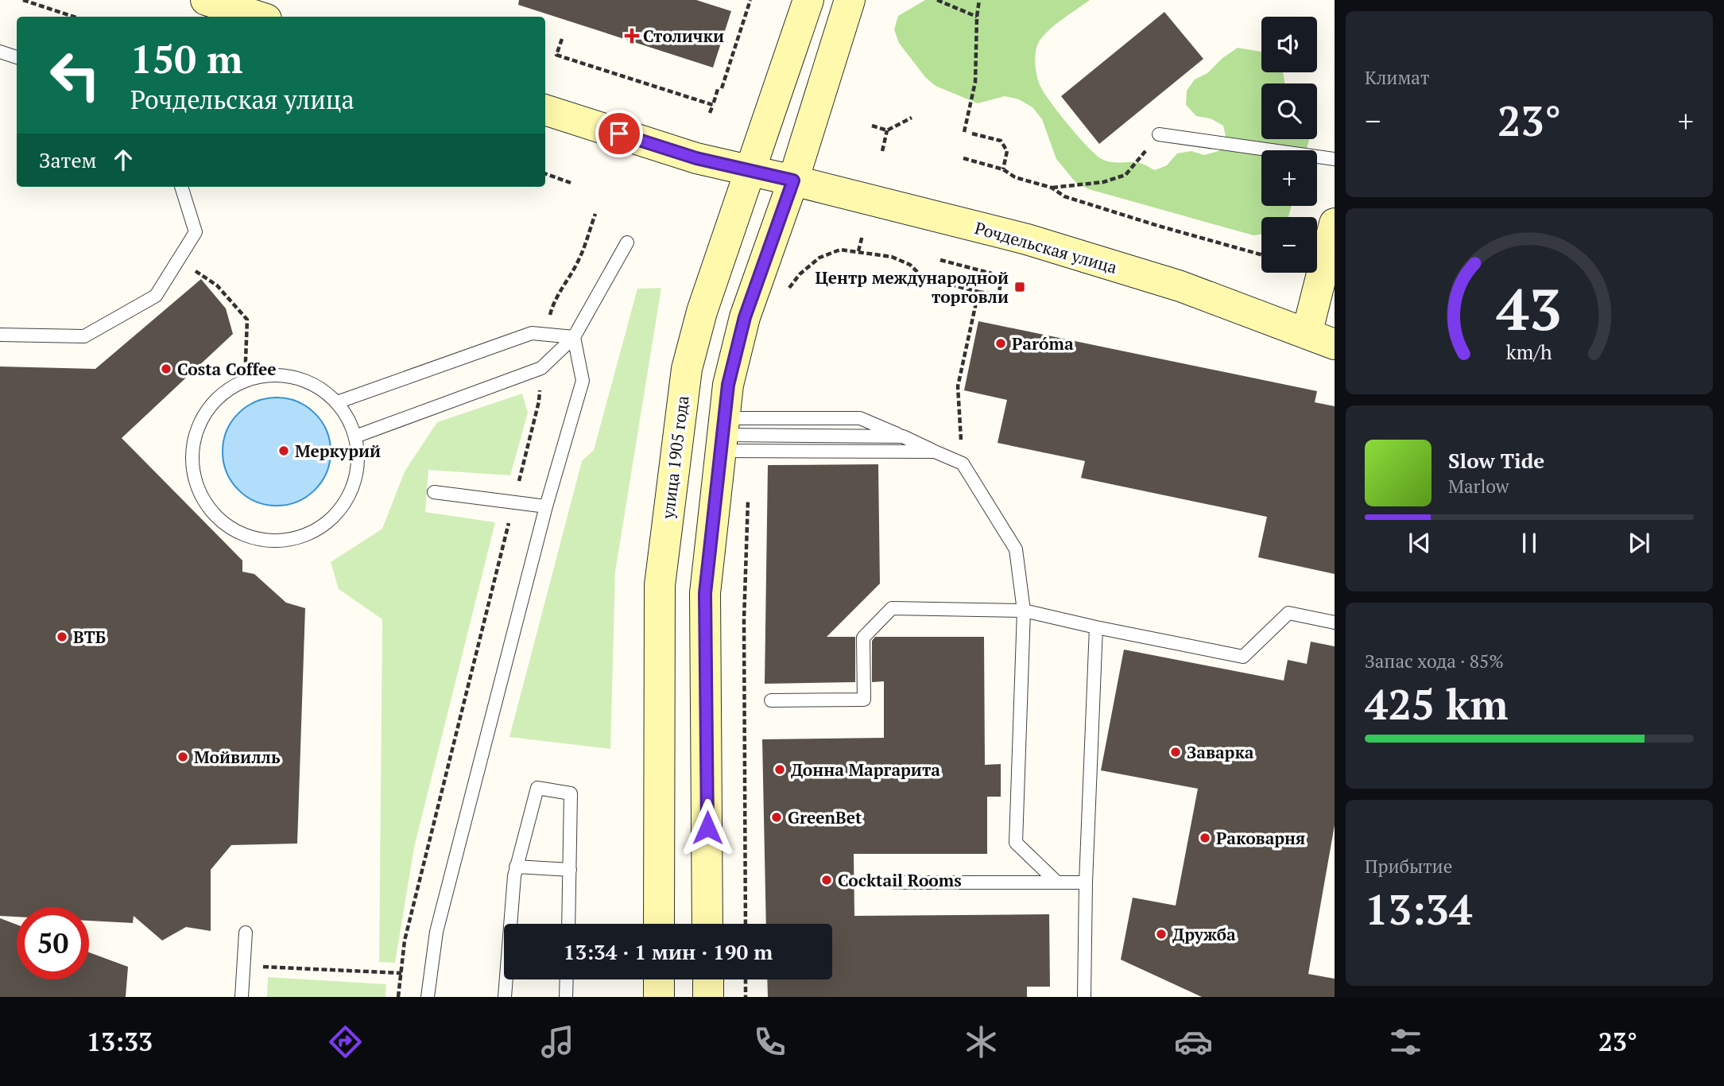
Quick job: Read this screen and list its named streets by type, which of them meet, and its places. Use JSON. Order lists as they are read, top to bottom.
{
  "streets": {
    "main road": ["Рочдельская улица", "улица 1905 года"]
  },
  "crossings": [
    ["Рочдельская улица", "улица 1905 года"]
  ],
  "places": {
    "health": ["Столички"],
    "transit": ["Центр международной торговли"],
    "other": [
      "Paróma",
      "Costa Coffee",
      "Меркурий",
      "ВТБ",
      "Заварка",
      "Мойвилль",
      "Донна Маргарита",
      "GreenBet",
      "Раковарня",
      "Cocktail Rooms",
      "Дружба"
    ]
  },
  "page": {
    "tile": [
      "Климат",
      ["Запас хода · 85%", "425 km"],
      ["Прибытие", "13:34"]
    ],
    "map_buttons": ["+", "−"],
    "turn": ["150 m", "Рочдельская улица"],
    "heat": ["−", "23°", "+"],
    "then": "Затем",
    "song": ["Slow Tide", "Marlow"],
    "limit": "50",
    "trip": "13:34 · 1 мин · 190 m",
    "tabs": ["13:33", "23°"],
    "gauge": ["43", "km/h"]
  }
}
